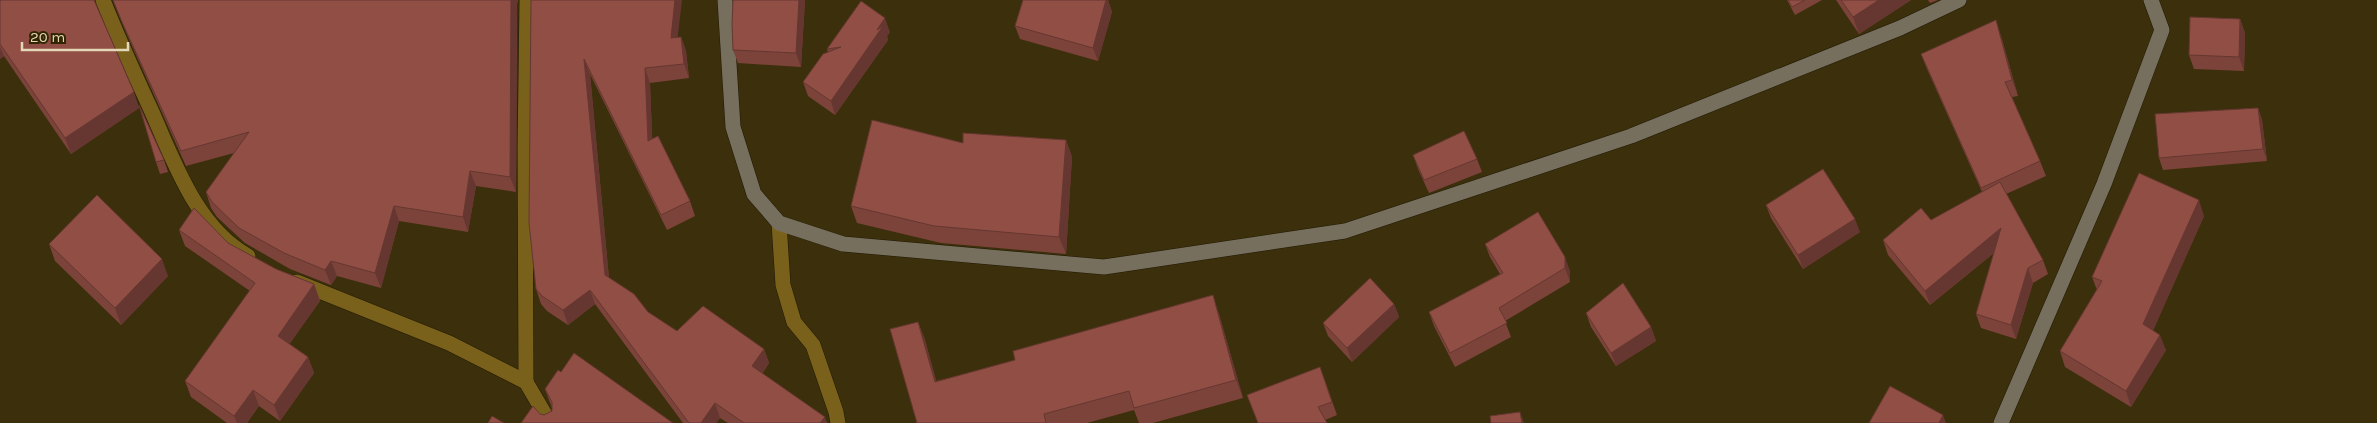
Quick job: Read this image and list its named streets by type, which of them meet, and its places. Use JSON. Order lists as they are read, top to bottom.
{
  "scale_bar": "20 m"
}
